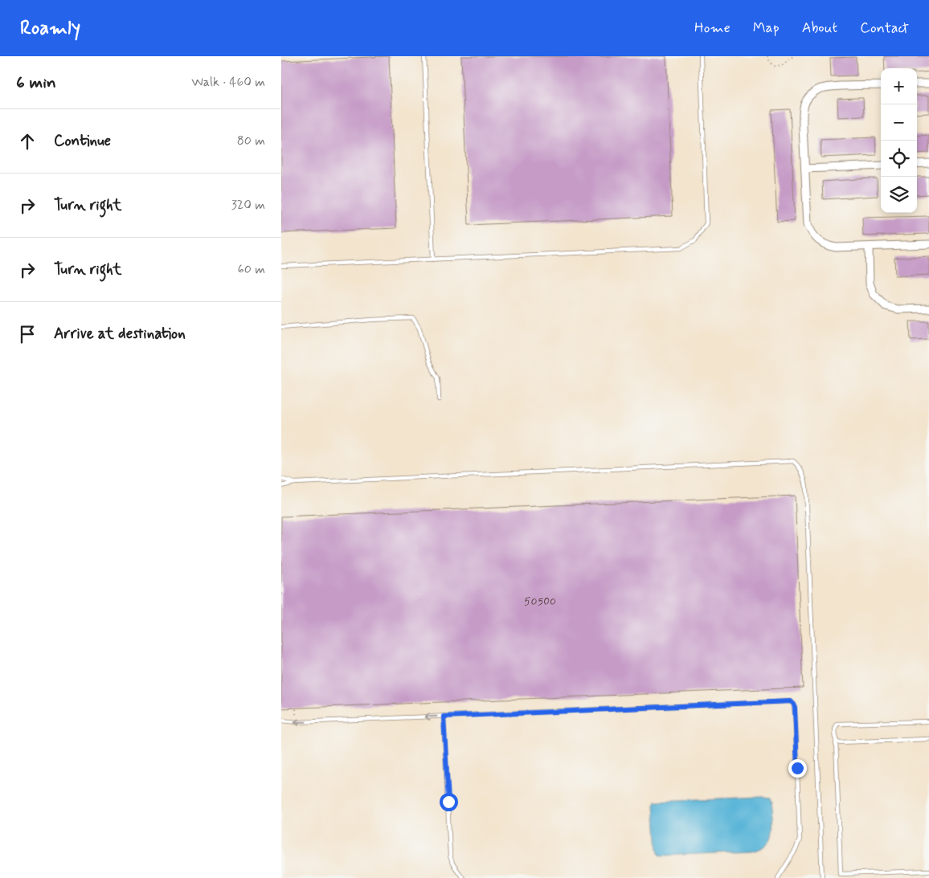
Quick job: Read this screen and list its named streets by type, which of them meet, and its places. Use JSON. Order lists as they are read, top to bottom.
{
  "house_numbers": ["50500"],
  "page": {
    "header": "Roamly",
    "nav": [
      "Home",
      "Map",
      "About",
      "Contact"
    ],
    "heading": ["6 min", "Walk · 460 m"],
    "map_buttons": ["+", "−"],
    "list": [
      ["Continue", "80 m"],
      ["Turn right", "320 m"],
      ["Turn right", "60 m"],
      "Arrive at destination"
    ]
  }
}
